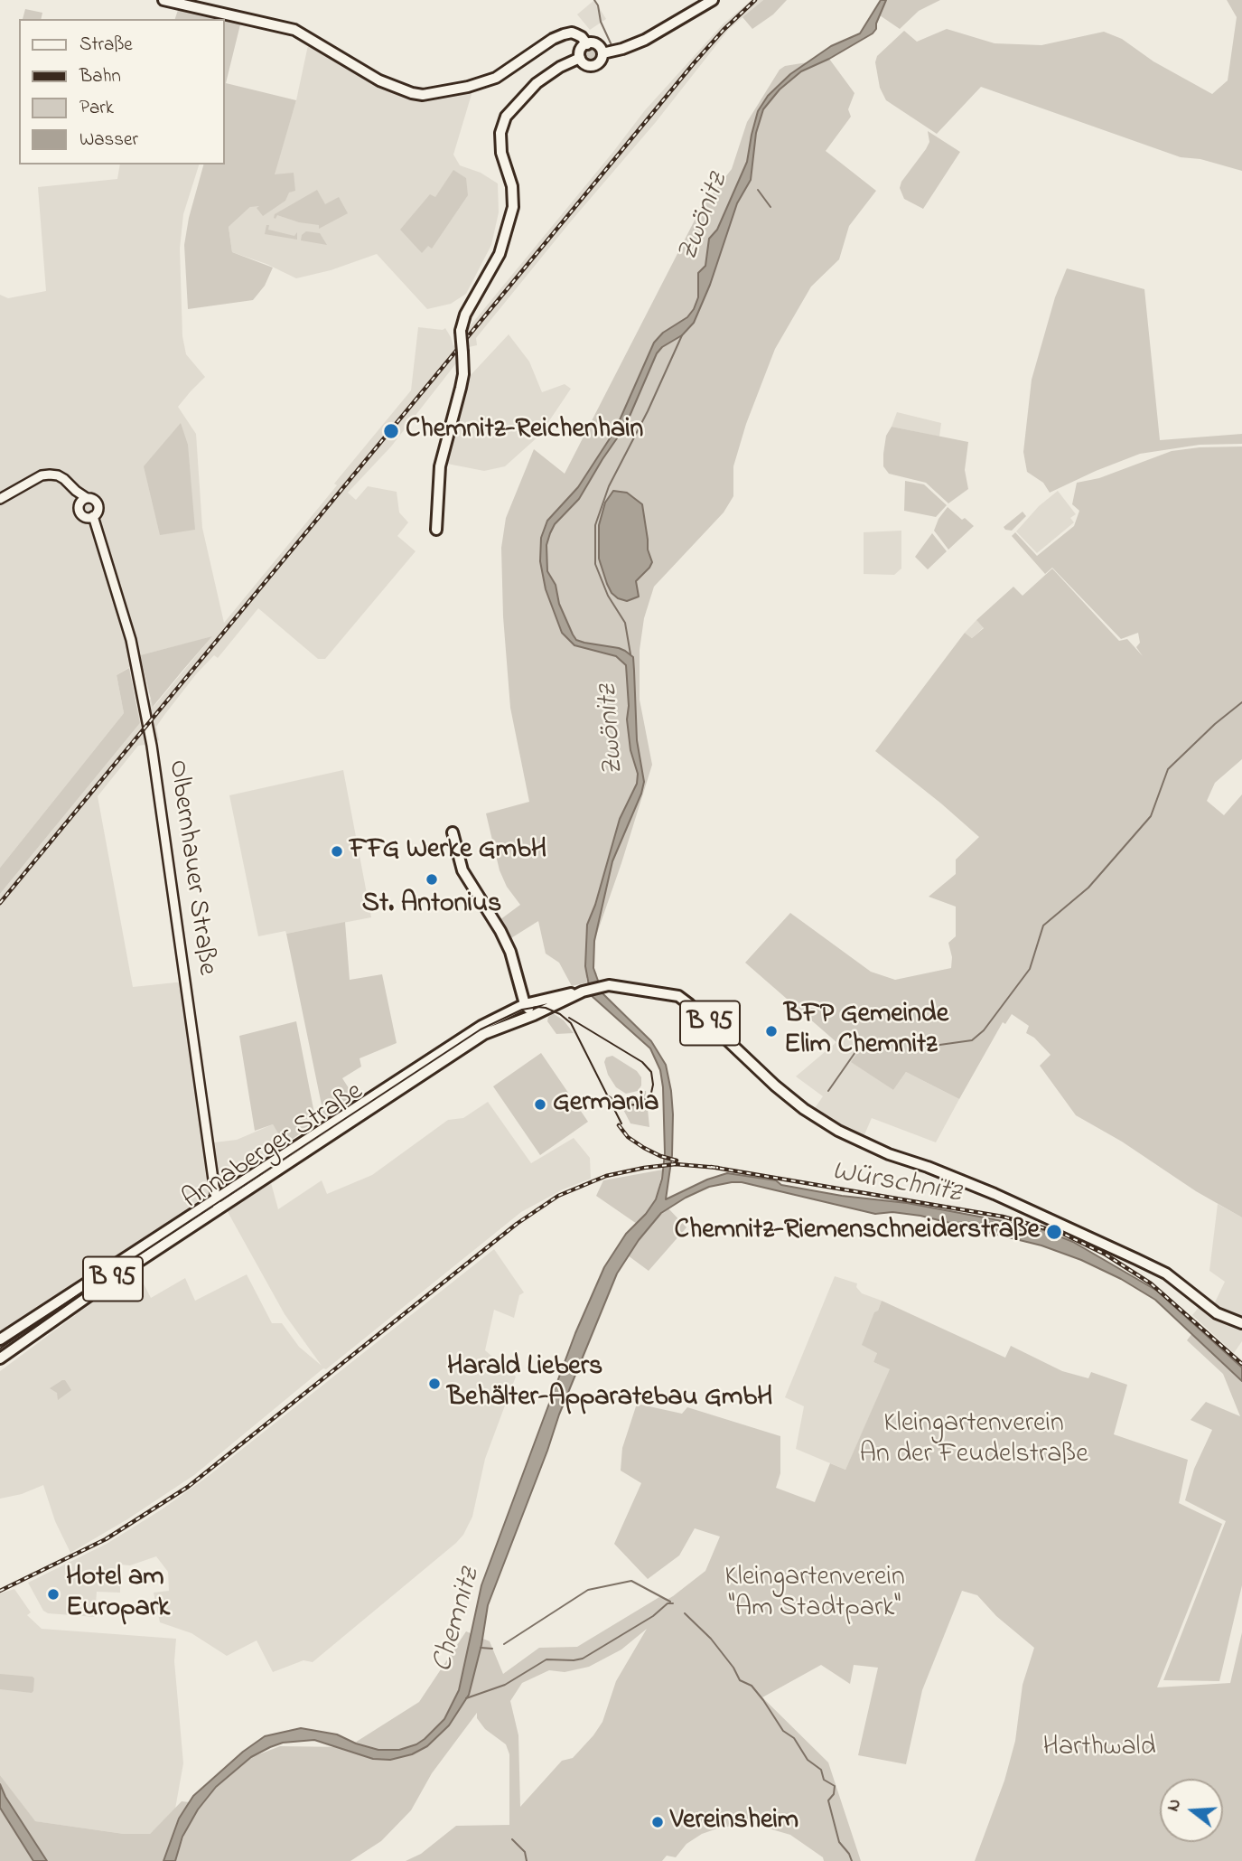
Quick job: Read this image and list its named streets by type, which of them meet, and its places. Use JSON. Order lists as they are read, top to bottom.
{
  "streets": {
    "main road": ["B 95", "Annaberger Straße"],
    "street": ["Olbernhauer Straße"]
  },
  "crossings": [
    ["Olbernhauer Straße", "Annaberger Straße"]
  ],
  "water": ["Zwönitz", "Würschnitz", "Chemnitz"],
  "parks": ["Kleingartenverein An der Feudelstraße", "Kleingartenverein \"Am Stadtpark\"", "Harthwald"],
  "places": [
    "Chemnitz-Reichenhain",
    "FFG Werke GmbH",
    "St. Antonius",
    "BFP Gemeinde Elim Chemnitz",
    "Germania",
    "Chemnitz-Riemenschneiderstraße",
    "Harald Liebers Behälter-Apparatebau GmbH",
    "Hotel am Europark",
    "Vereinsheim"
  ],
  "legend": [
    "Straße",
    "Bahn",
    "Park",
    "Wasser"
  ],
  "north": "left"
}
